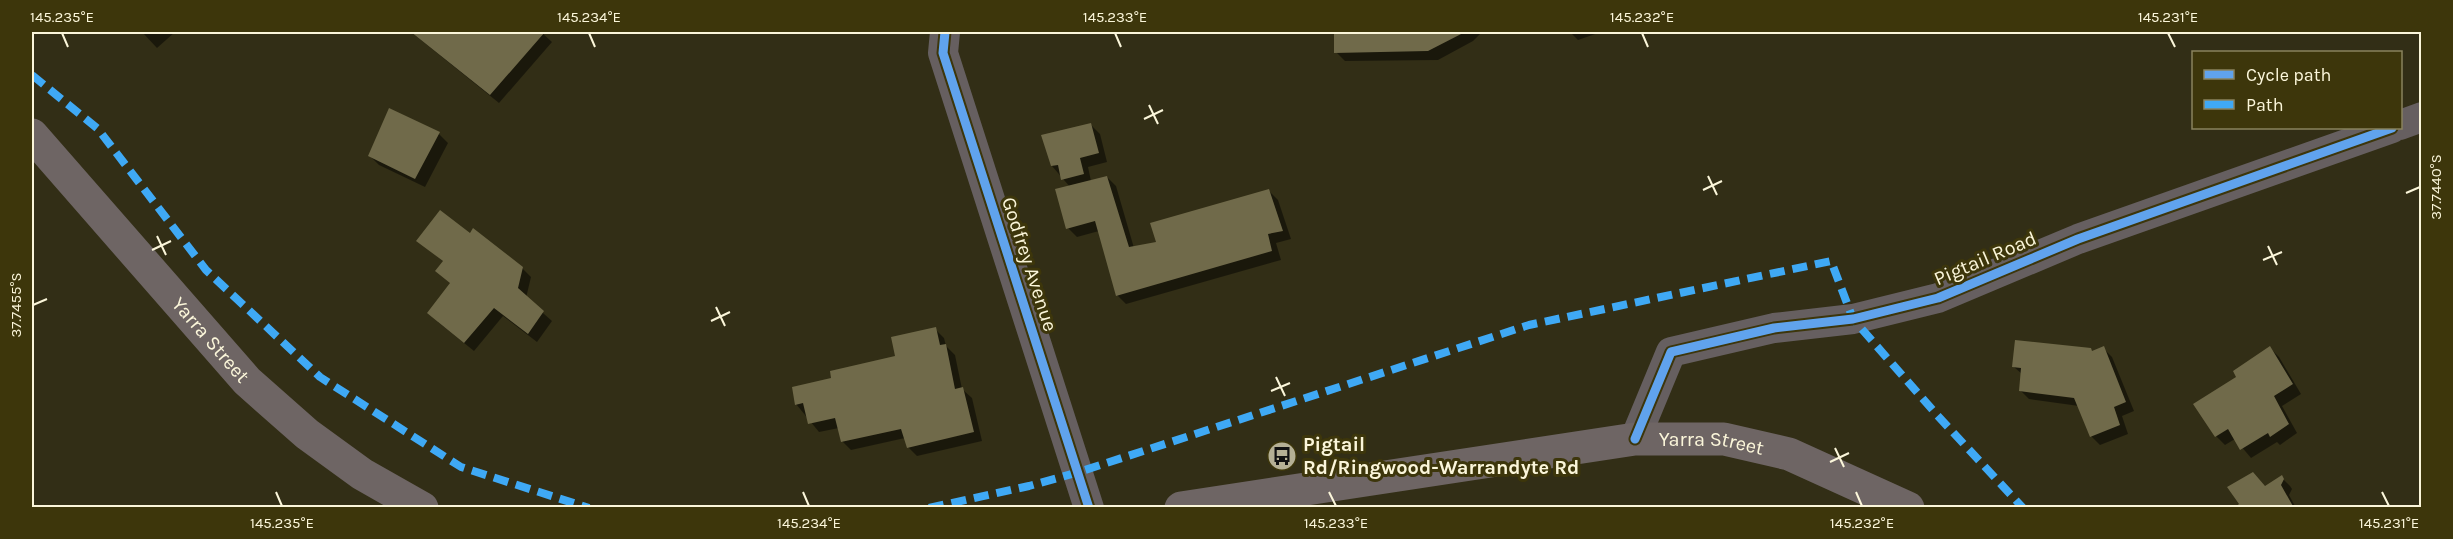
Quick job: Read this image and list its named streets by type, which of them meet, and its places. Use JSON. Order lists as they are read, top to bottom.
{
  "streets": {
    "main road": ["Yarra Street"],
    "street": ["Pigtail Road", "Godfrey Avenue"]
  },
  "crossings": [
    ["Pigtail Road", "Yarra Street"]
  ],
  "places": {
    "bus stop": ["Pigtail Rd/Ringwood-Warrandyte Rd"]
  },
  "legend": ["Cycle path", "Path"],
  "coordinates": [
    "145.235°E",
    "145.234°E",
    "145.233°E",
    "145.232°E",
    "145.231°E",
    "37.7440°S",
    "37.7455°S"
  ]
}
